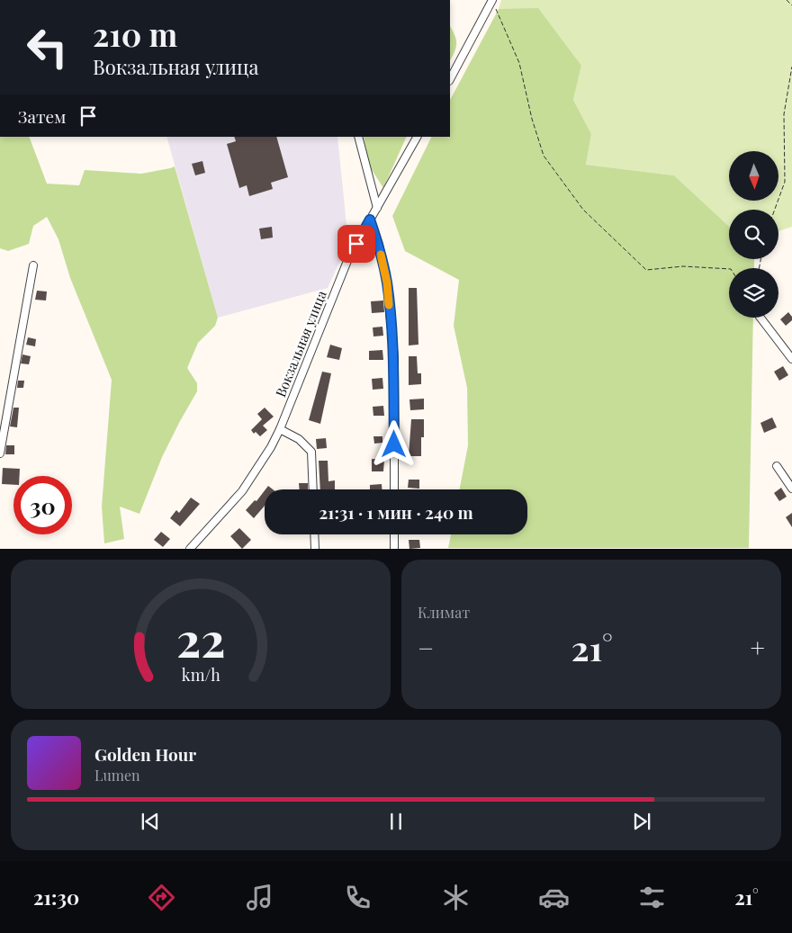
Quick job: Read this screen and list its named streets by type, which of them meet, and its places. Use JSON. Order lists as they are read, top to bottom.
{
  "streets": {
    "street": ["Вокзальная улица"]
  },
  "north": "bottom",
  "page": {
    "turn": ["210 m", "Вокзальная улица"],
    "then": "Затем",
    "limit": "30",
    "trip": "21:31 · 1 мин · 240 m",
    "tile": "Климат",
    "heat": ["−", "21°", "+"],
    "song": ["Golden Hour", "Lumen"],
    "tabs": ["21:30", "21°"],
    "gauge": ["22", "km/h"]
  }
}
